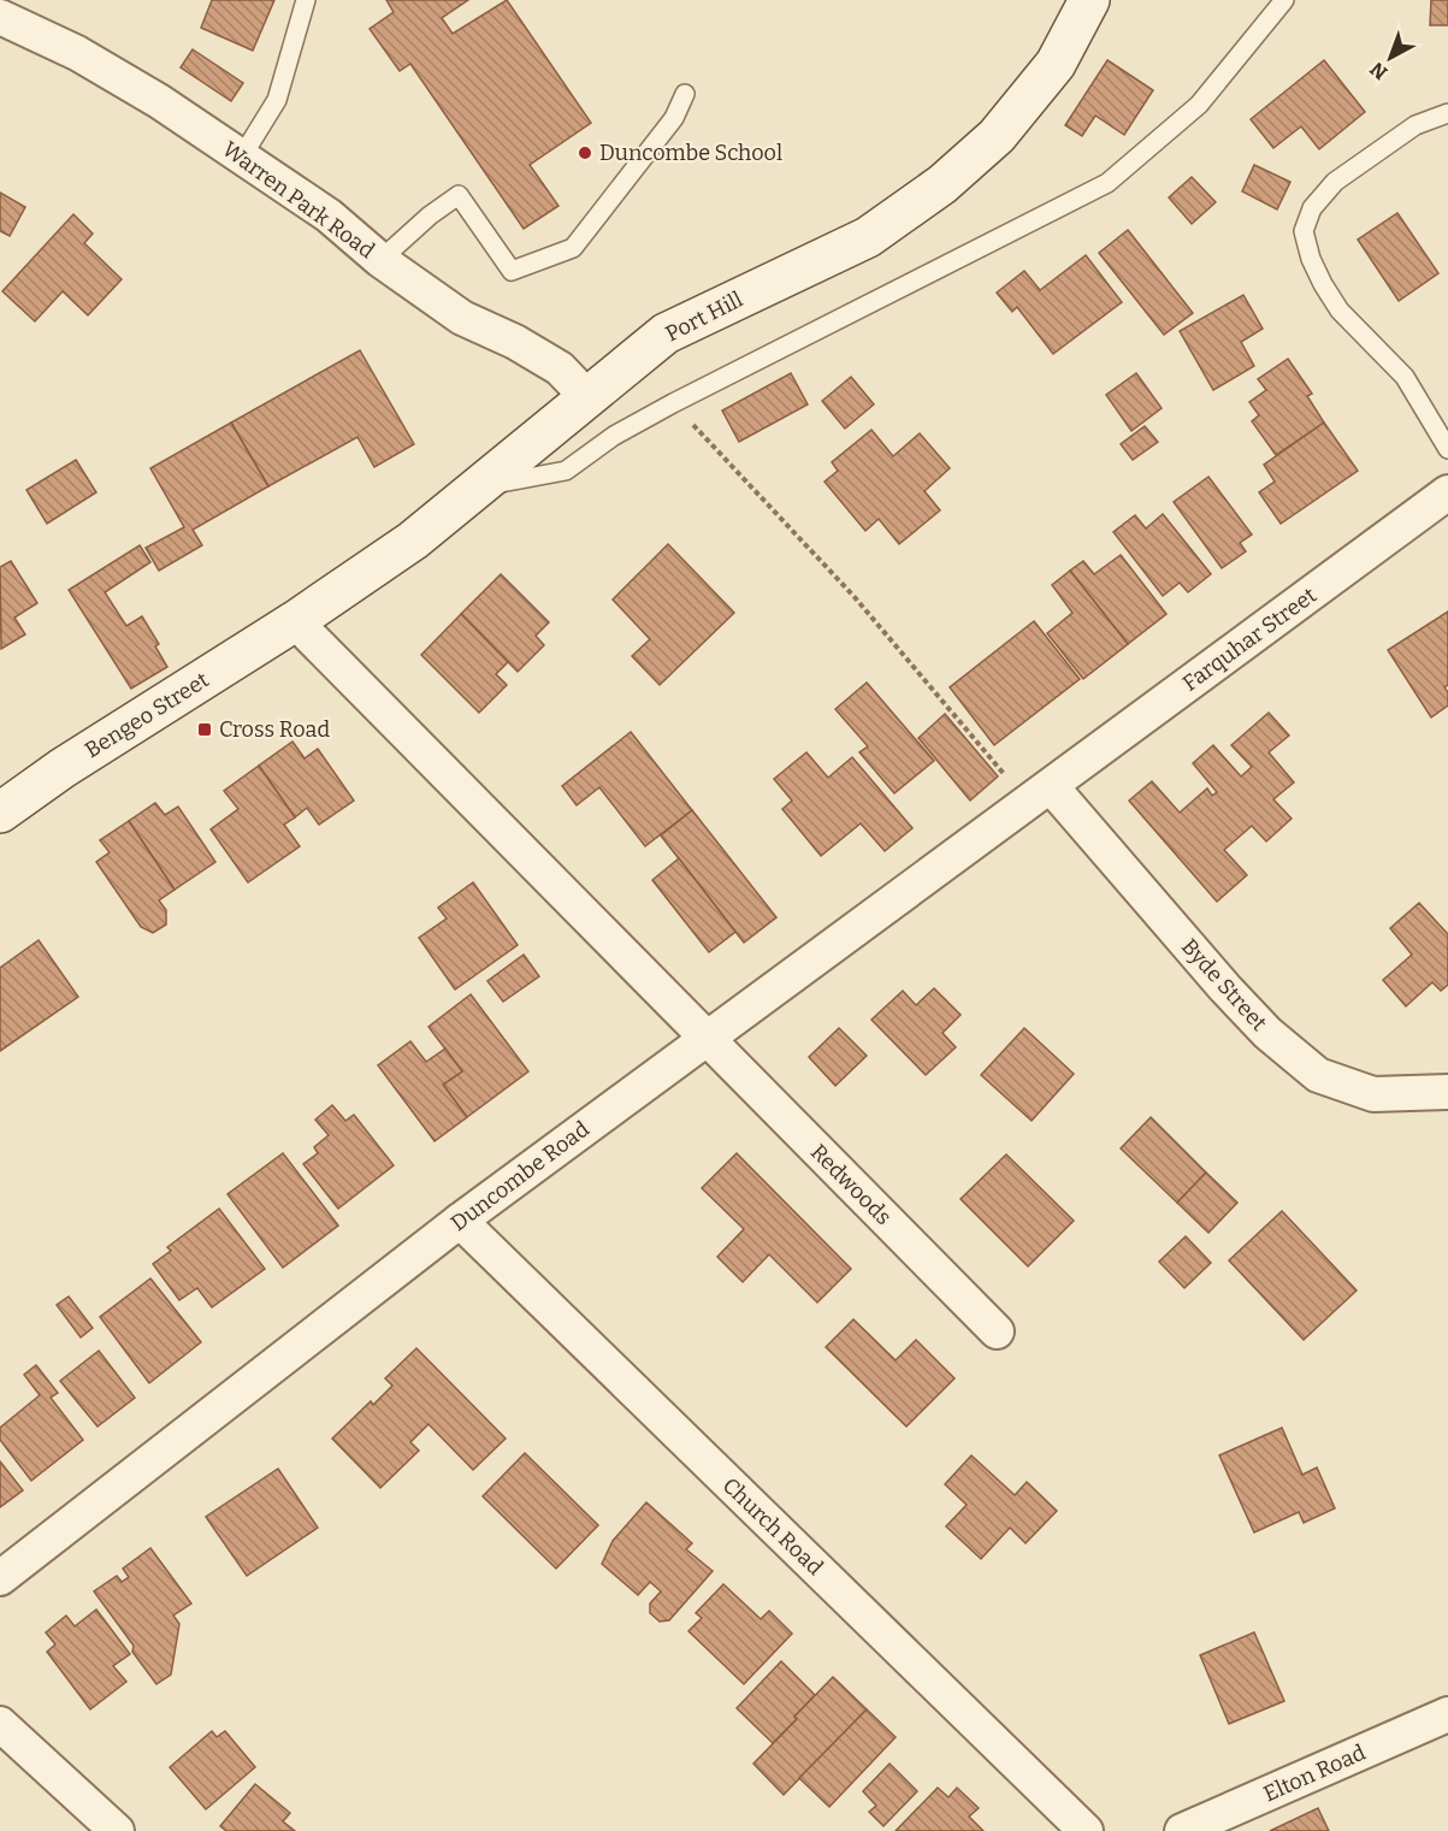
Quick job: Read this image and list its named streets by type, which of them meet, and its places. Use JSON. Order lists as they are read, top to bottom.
{
  "streets": {
    "main road": ["Port Hill", "Bengeo Street"],
    "street": [
      "Warren Park Road",
      "Farquhar Street",
      "Byde Street",
      "Duncombe Road",
      "Redwoods",
      "Church Road",
      "Elton Road"
    ]
  },
  "crossings": [
    ["Warren Park Road", "Port Hill"],
    ["Port Hill", "Bengeo Street"],
    ["Farquhar Street", "Byde Street"],
    ["Farquhar Street", "Duncombe Road"],
    ["Byde Street", "Duncombe Road"],
    ["Duncombe Road", "Redwoods"],
    ["Duncombe Road", "Church Road"]
  ],
  "places": {
    "other": ["Duncombe School"],
    "transit": ["Cross Road"]
  },
  "north": "bottom left"
}
